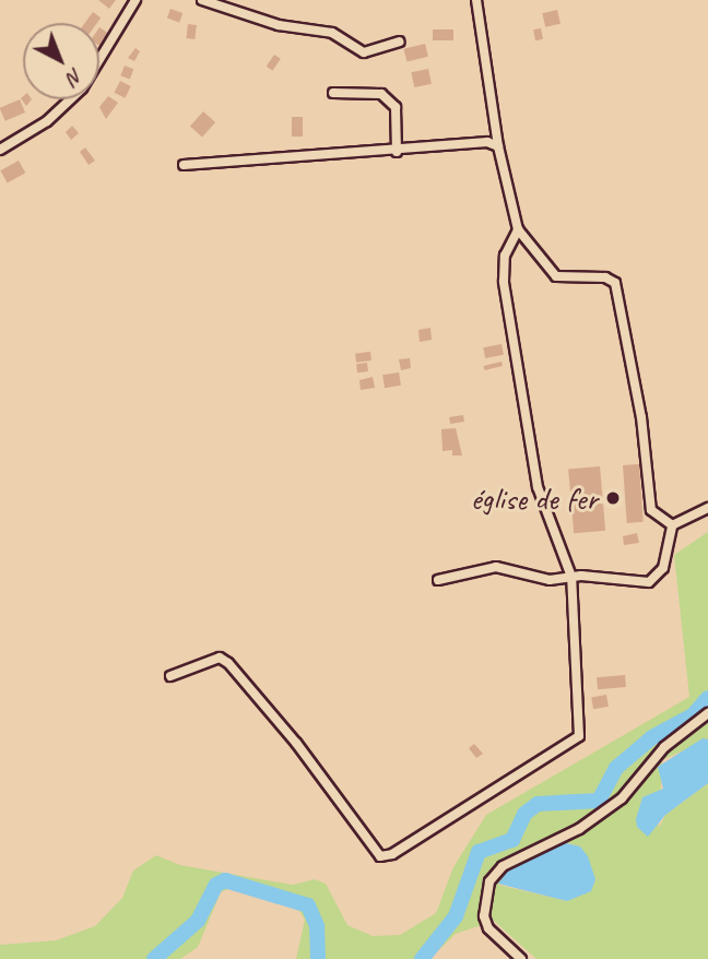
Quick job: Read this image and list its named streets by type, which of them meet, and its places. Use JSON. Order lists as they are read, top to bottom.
{
  "places": ["église de fer"],
  "north": "bottom right"
}
